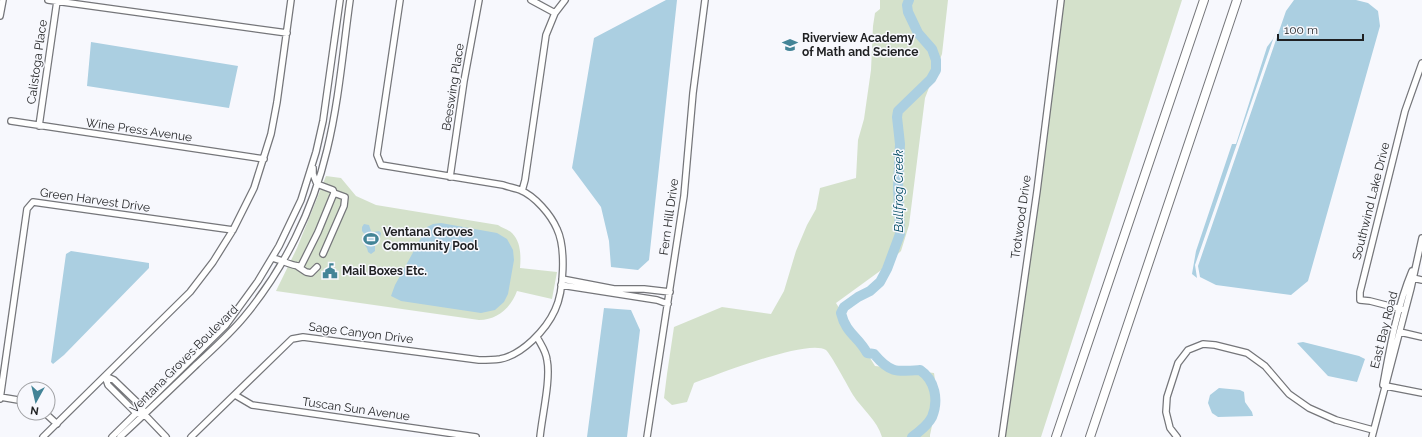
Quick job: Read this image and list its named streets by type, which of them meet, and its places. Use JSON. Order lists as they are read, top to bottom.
{
  "streets": {
    "street": [
      "Calistoga Place",
      "Beeswing Place",
      "Wine Press Avenue",
      "Green Harvest Drive",
      "Southwind Lake Drive",
      "Fern Hill Drive",
      "Trotwood Drive",
      "East Bay Road",
      "Sage Canyon Drive",
      "Ventana Groves Boulevard",
      "Tuscan Sun Avenue"
    ]
  },
  "crossings": [
    ["Calistoga Place", "Wine Press Avenue"],
    ["Southwind Lake Drive", "East Bay Road"],
    ["Sage Canyon Drive", "Tuscan Sun Avenue"]
  ],
  "water": ["Bullfrog Creek"],
  "places": {
    "school or university": ["Riverview Academy of Math and Science"],
    "sports": ["Ventana Groves Community Pool"],
    "public building": ["Mail Boxes Etc."]
  },
  "scale_bar": "100 m",
  "north": "bottom"
}
